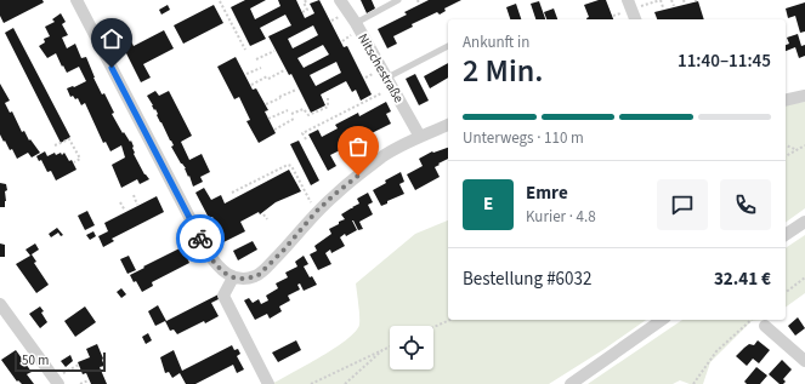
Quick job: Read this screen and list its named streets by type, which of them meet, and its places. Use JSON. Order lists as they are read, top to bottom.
{
  "streets": {
    "street": ["Nitschestraße"]
  },
  "scale_bar": "50 m",
  "page": {
    "heading": ["2 Min.", "Ankunft in", "11:40–11:45"],
    "panel": [
      "Emre",
      "Kurier · 4.8",
      "Bestellung #6032",
      "32.41 €"
    ],
    "bar": "Unterwegs · 110 m",
    "round": "E",
    "scale": "50 m"
  }
}
